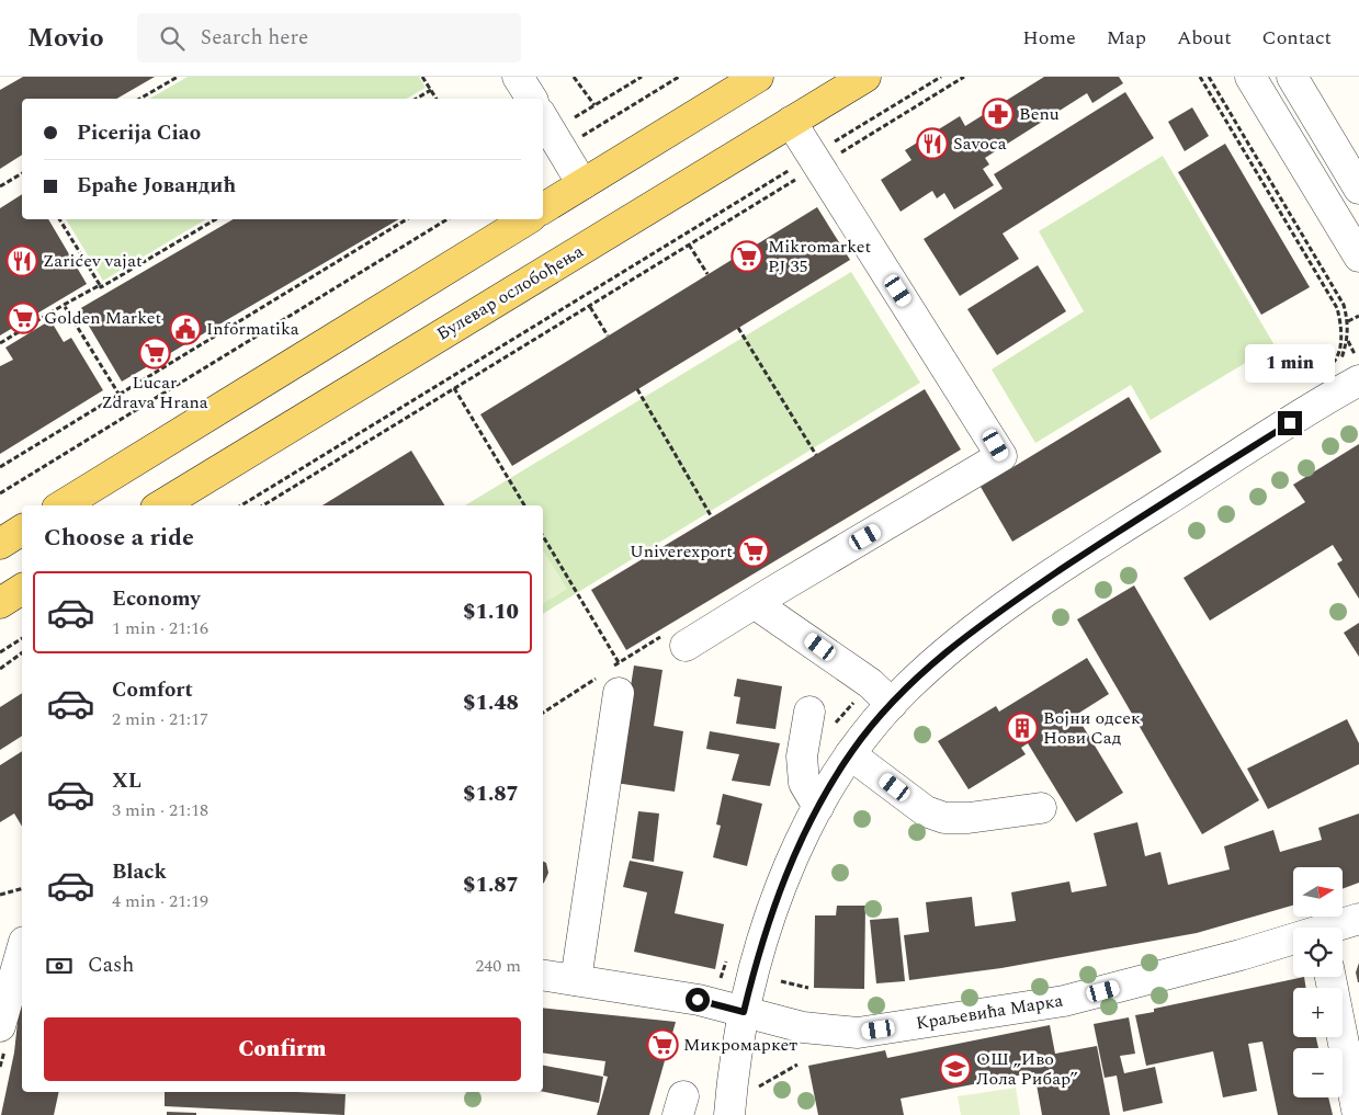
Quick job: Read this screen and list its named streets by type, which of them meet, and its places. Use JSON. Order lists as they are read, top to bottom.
{
  "streets": {
    "main road": ["Булевар ослобођења"],
    "street": ["Краљевића Марка"]
  },
  "places": {
    "pharmacy": ["Benu"],
    "restaurant": ["Savoca", "Zarićev vajat"],
    "supermarket": [
      "Mikromarket PJ 35",
      "Golden Market",
      "Lucar Zdrava Hrana",
      "Univerexport",
      "Микромаркет"
    ],
    "public building": ["Informatika"],
    "building": ["Војни одсек Нови Сад"],
    "school or university": ["ОШ „Иво Лола Рибар”"]
  },
  "north": "right",
  "page": {
    "header": "Movio",
    "search": "Search here",
    "nav": [
      "Home",
      "Map",
      "About",
      "Contact"
    ],
    "banner": ["Picerija Ciao", "Браће Јовандић"],
    "bubble": "1 min",
    "heading": "Choose a ride",
    "list": [
      {
        "name": "Economy",
        "note": "1 min · 21:16",
        "value": "$1.10"
      },
      {
        "name": "Comfort",
        "note": "2 min · 21:17",
        "value": "$1.48"
      },
      {
        "name": "XL",
        "note": "3 min · 21:18",
        "value": "$1.87"
      },
      {
        "name": "Black",
        "note": "4 min · 21:19",
        "value": "$1.87"
      }
    ],
    "map_buttons": ["+", "−"],
    "pay": ["Cash", "240 m"],
    "buttons": "Confirm"
  }
}
